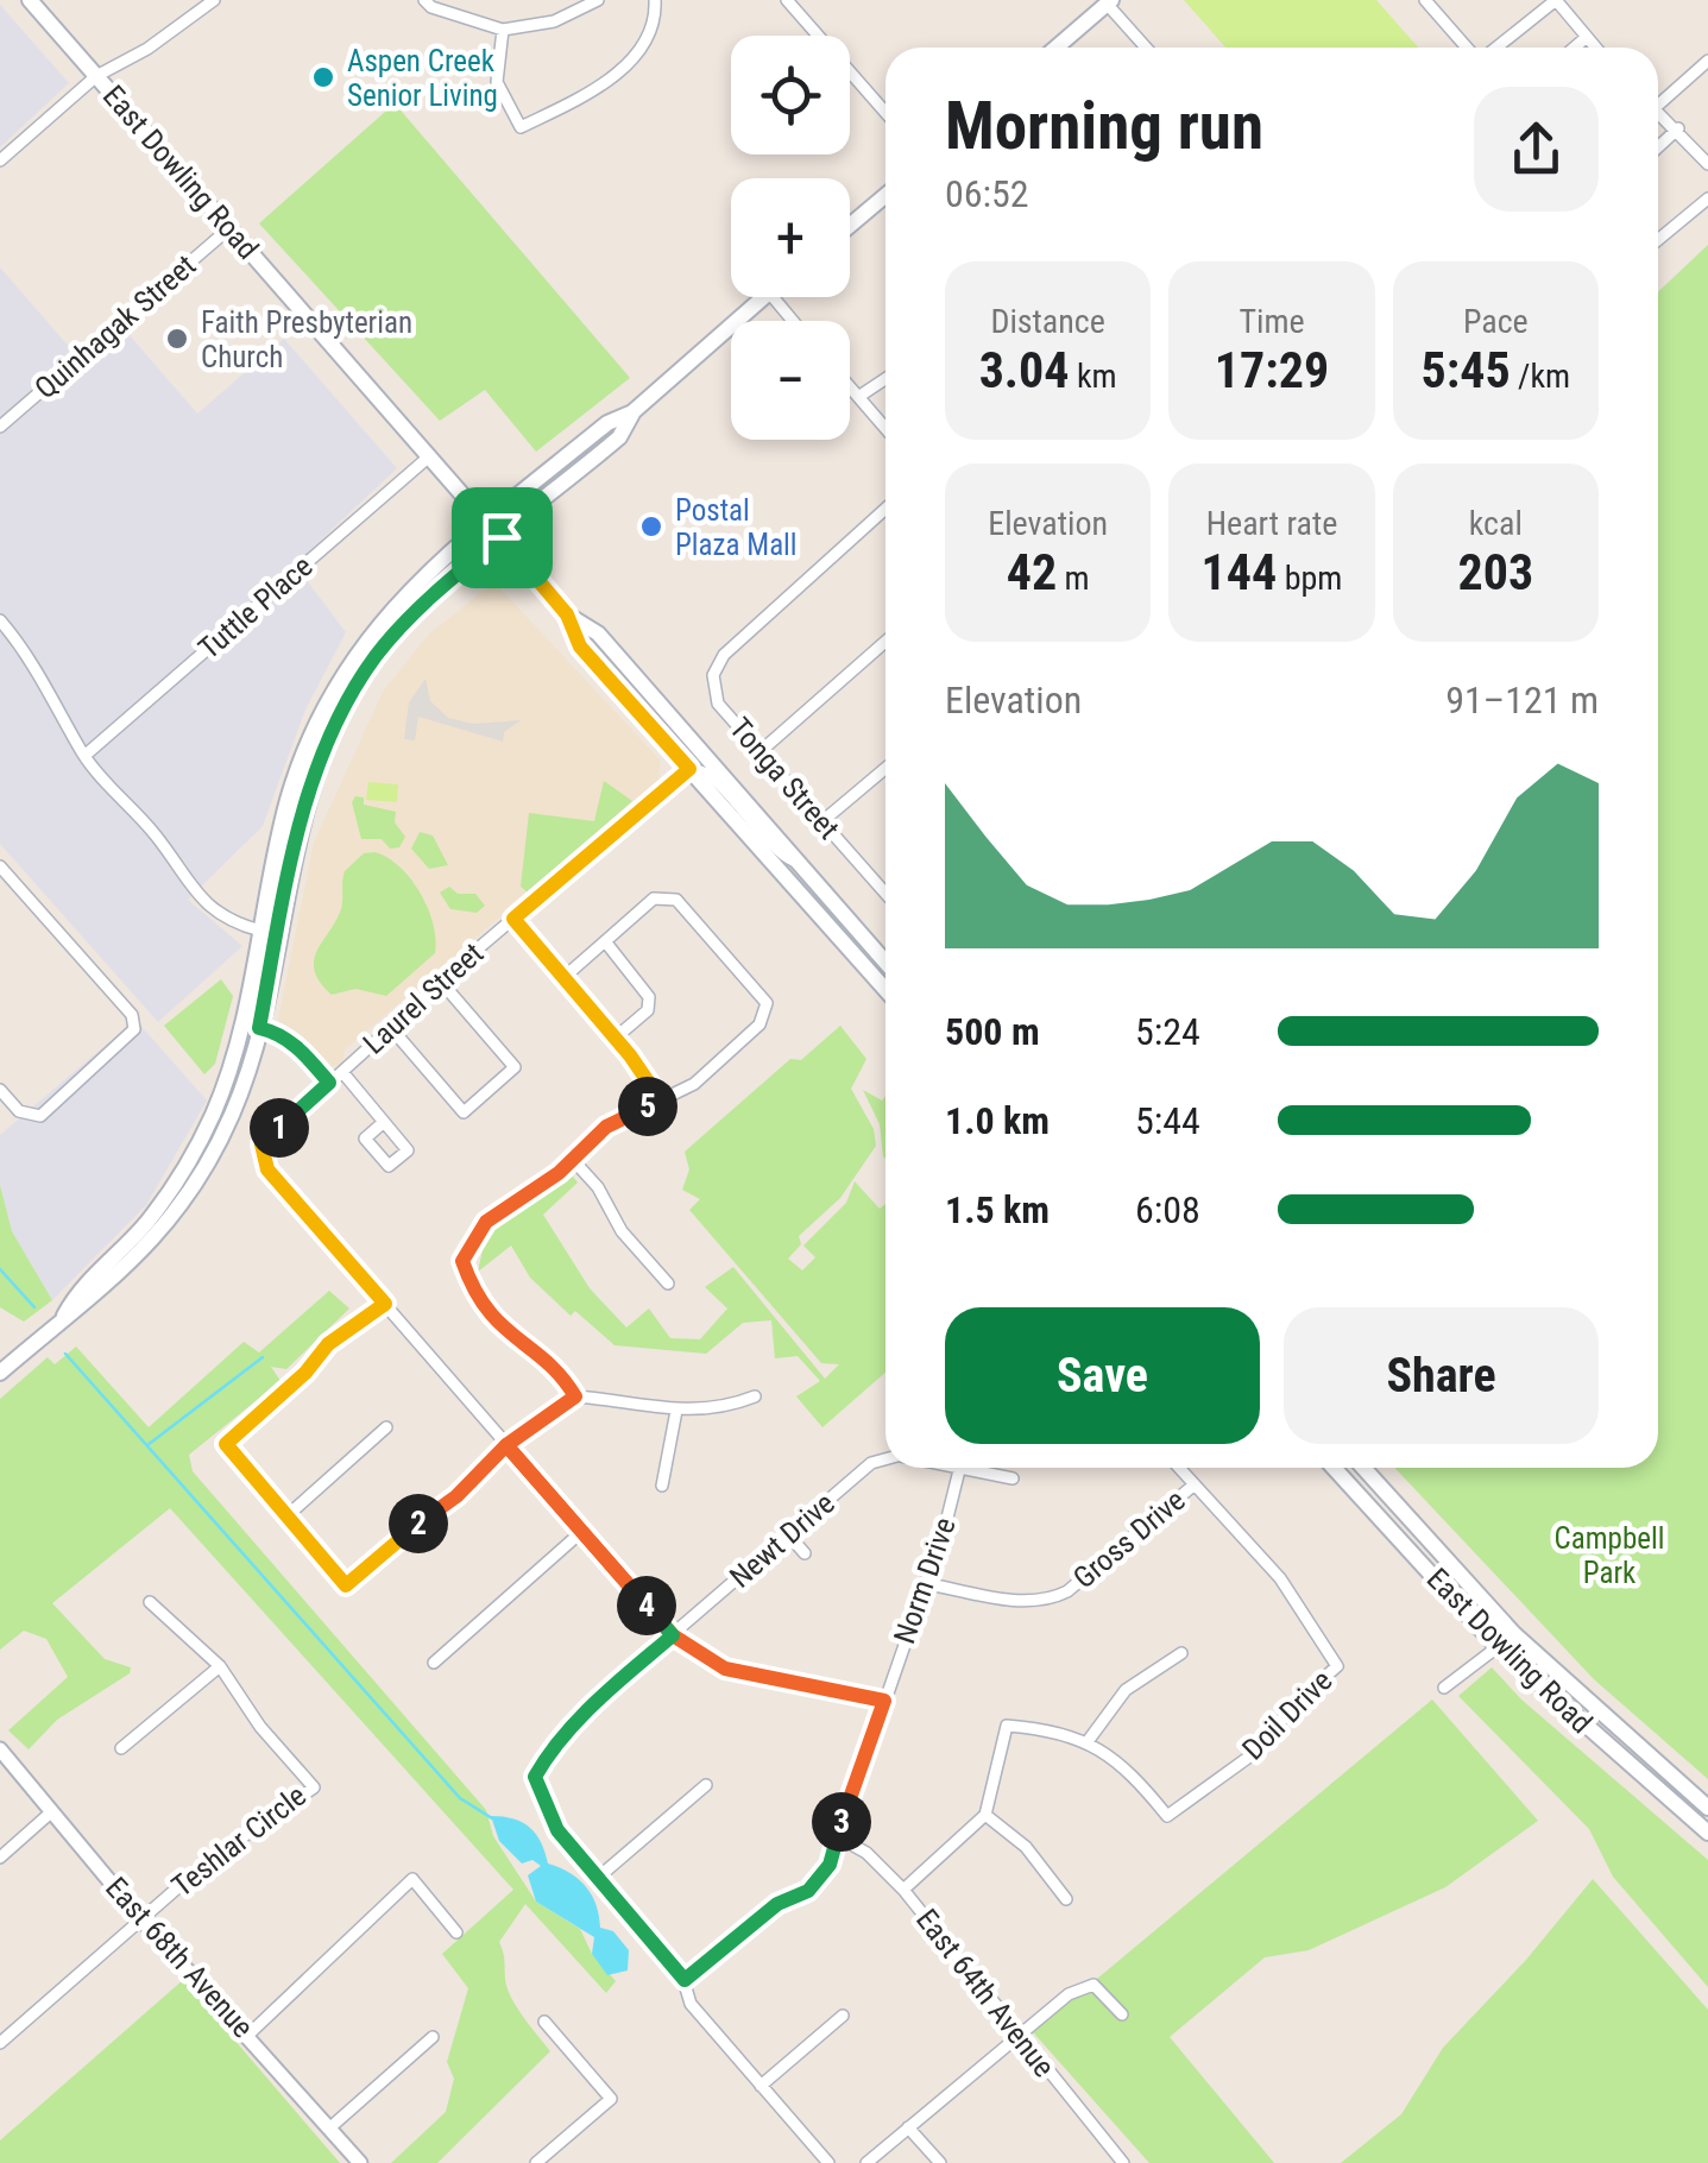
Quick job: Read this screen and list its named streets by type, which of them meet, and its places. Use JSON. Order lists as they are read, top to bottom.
{
  "streets": {
    "main road": ["East Dowling Road"],
    "street": [
      "Quinhagak Street",
      "Tuttle Place",
      "Tonga Street",
      "Laurel Street",
      "Gross Drive",
      "Newt Drive",
      "Norm Drive",
      "Doil Drive",
      "Teshlar Circle",
      "East 68th Avenue",
      "East 64th Avenue"
    ]
  },
  "crossings": [
    ["East Dowling Road", "Quinhagak Street"],
    ["East Dowling Road", "Tuttle Place"],
    ["East Dowling Road", "Laurel Street"],
    ["Gross Drive", "Norm Drive"],
    ["Gross Drive", "Doil Drive"],
    ["Norm Drive", "East 64th Avenue"],
    ["Teshlar Circle", "East 68th Avenue"]
  ],
  "parks": ["Campbell Park"],
  "places": ["Aspen Creek Senior Living", "Faith Presbyterian Church", "Postal Plaza Mall"],
  "page": {
    "map_buttons": ["+", "−"],
    "heading": ["Morning run", "06:52"],
    "stats": [
      ["Distance", "3.04 km"],
      ["Time", "17:29"],
      ["Pace", "5:45 /km"],
      ["Elevation", "42 m"],
      ["Heart rate", "144 bpm"],
      ["kcal", "203"]
    ],
    "chart": ["Elevation", "91–121 m"],
    "list": [
      {
        "name": "500 m",
        "note": "5:24"
      },
      {
        "name": "1.0 km",
        "note": "5:44"
      },
      {
        "name": "1.5 km",
        "note": "6:08"
      }
    ],
    "pins": [
      "5",
      "1",
      "2",
      "4",
      "3"
    ],
    "buttons": ["Save", "Share"]
  }
}
